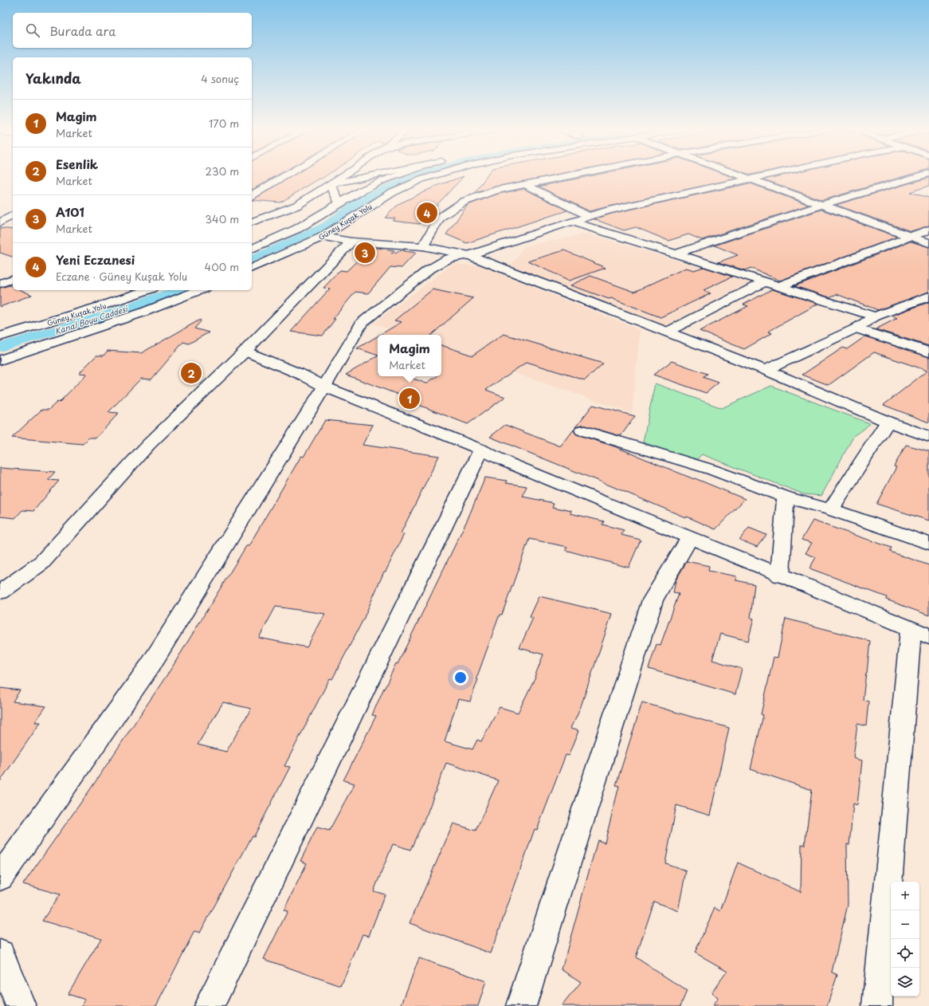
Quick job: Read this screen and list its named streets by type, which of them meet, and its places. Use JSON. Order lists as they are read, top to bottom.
{
  "streets": {
    "street": ["Güney Kuşak Yolu"]
  },
  "water": ["Kanal Boyu Caddesi"],
  "page": {
    "search": "Burada ara",
    "heading": ["Yakında", "4 sonuç"],
    "list": [
      {
        "mark": "1",
        "name": "Magim",
        "note": "Market",
        "value": "170 m"
      },
      {
        "mark": "2",
        "name": "Esenlik",
        "note": "Market",
        "value": "230 m"
      },
      {
        "mark": "3",
        "name": "A101",
        "note": "Market",
        "value": "340 m"
      },
      {
        "mark": "4",
        "name": "Yeni Eczanesi",
        "note": "Eczane · Güney Kuşak Yolu",
        "value": "400 m"
      }
    ],
    "pins": [
      "4",
      "3",
      "2",
      "1"
    ],
    "popup": ["Magim", "Market"],
    "map_buttons": ["+", "−"]
  }
}
